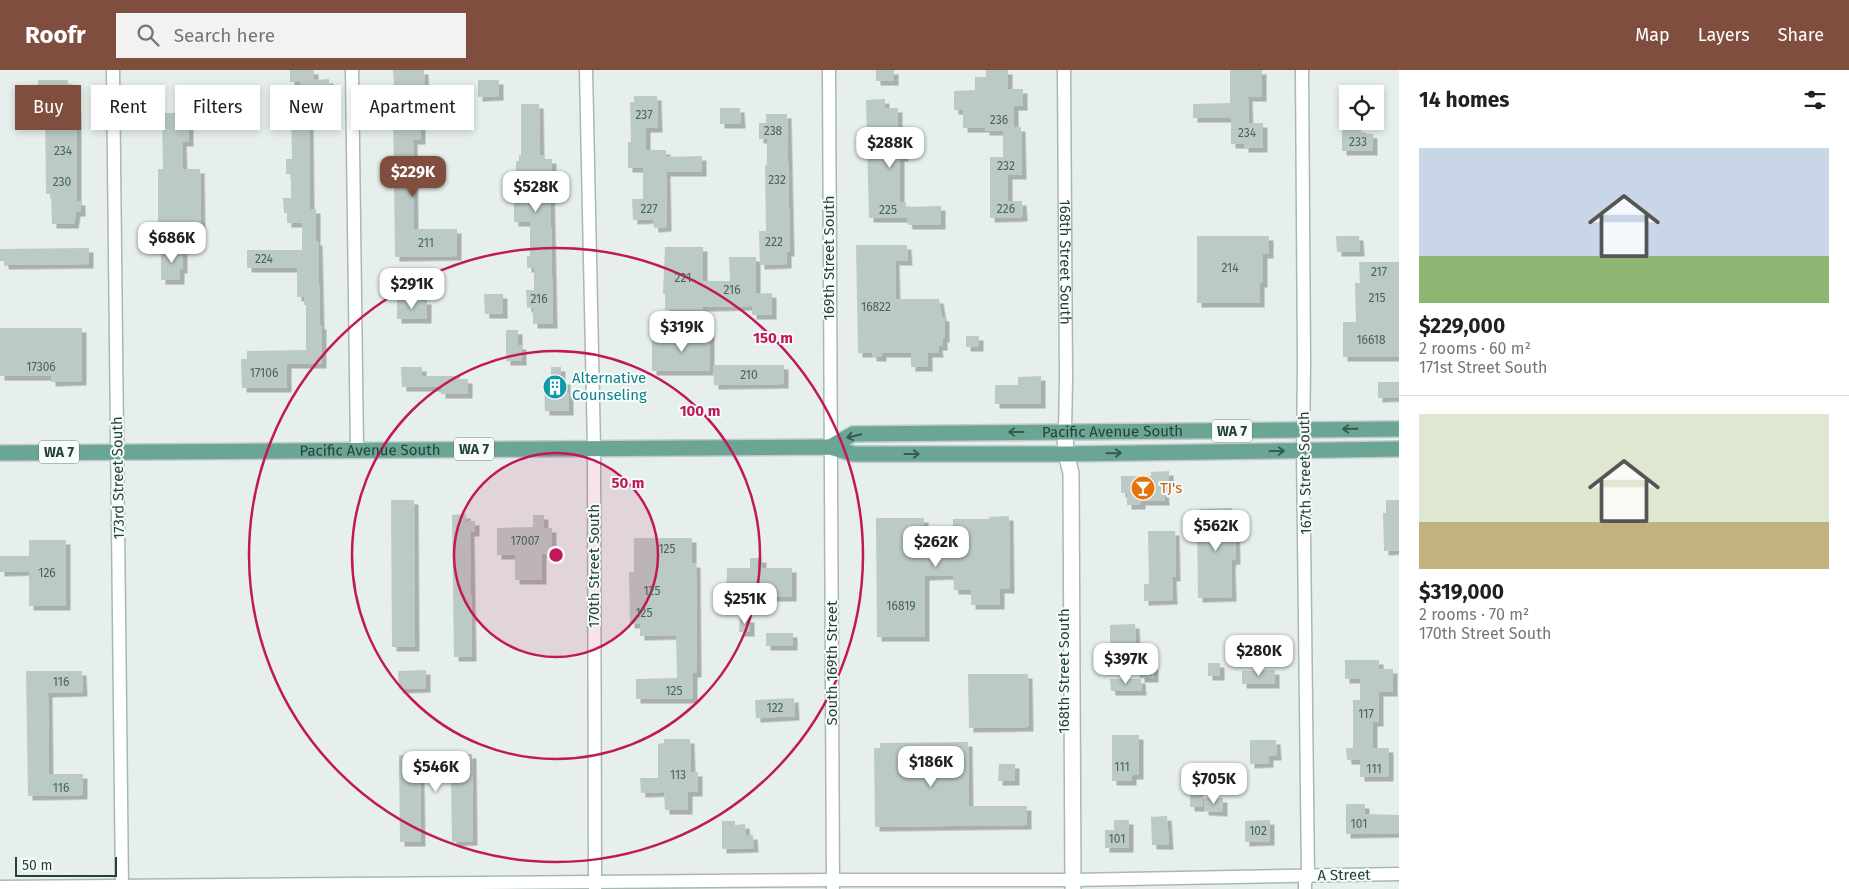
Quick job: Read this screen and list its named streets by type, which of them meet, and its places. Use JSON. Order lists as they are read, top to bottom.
{
  "streets": {
    "main road": ["Pacific Avenue South", "WA 7"],
    "street": [
      "169th Street South",
      "168th Street South",
      "167th Street South",
      "173rd Street South",
      "170th Street South",
      "South 169th Street",
      "A Street"
    ]
  },
  "crossings": [
    ["169th Street South", "Pacific Avenue South"],
    ["169th Street South", "South 169th Street"],
    ["168th Street South", "Pacific Avenue South"],
    ["168th Street South", "A Street"],
    ["Pacific Avenue South", "167th Street South"],
    ["Pacific Avenue South", "173rd Street South"],
    ["Pacific Avenue South", "170th Street South"],
    ["Pacific Avenue South", "South 169th Street"],
    ["167th Street South", "A Street"],
    ["173rd Street South", "A Street"],
    ["170th Street South", "A Street"],
    ["South 169th Street", "A Street"]
  ],
  "places": {
    "building": ["Alternative Counseling"],
    "bar": ["TJ's"]
  },
  "house_numbers": [
    "237",
    "236",
    "238",
    "234",
    "233",
    "234",
    "232",
    "232",
    "230",
    "227",
    "226",
    "225",
    "222",
    "211",
    "224",
    "214",
    "217",
    "221",
    "216",
    "215",
    "216",
    "16822",
    "16618",
    "17306",
    "17106",
    "210",
    "17007",
    "125",
    "126",
    "125",
    "16819",
    "125",
    "116",
    "125",
    "122",
    "117",
    "111",
    "111",
    "113",
    "116",
    "101",
    "102",
    "101"
  ],
  "scale_bar": "50 m",
  "page": {
    "header": "Roofr",
    "search": "Search here",
    "nav": ["Map", "Layers", "Share"],
    "heading": "14 homes",
    "chip": [
      "Buy",
      "Rent",
      "Filters",
      "New",
      "Apartment"
    ],
    "price": [
      "$288K",
      "$229K",
      "$528K",
      "$686K",
      "$291K",
      "$319K",
      "$562K",
      "$262K",
      "$251K",
      "$280K",
      "$397K",
      "$186K",
      "$546K",
      "$705K"
    ],
    "list": [
      {
        "name": "$229,000",
        "note": "2 rooms · 60 m² · 171st Street South"
      },
      {
        "name": "$319,000",
        "note": "2 rooms · 70 m² · 170th Street South"
      }
    ],
    "scale": "50 m"
  },
  "rings": ["150 m", "100 m", "50 m"]
}
